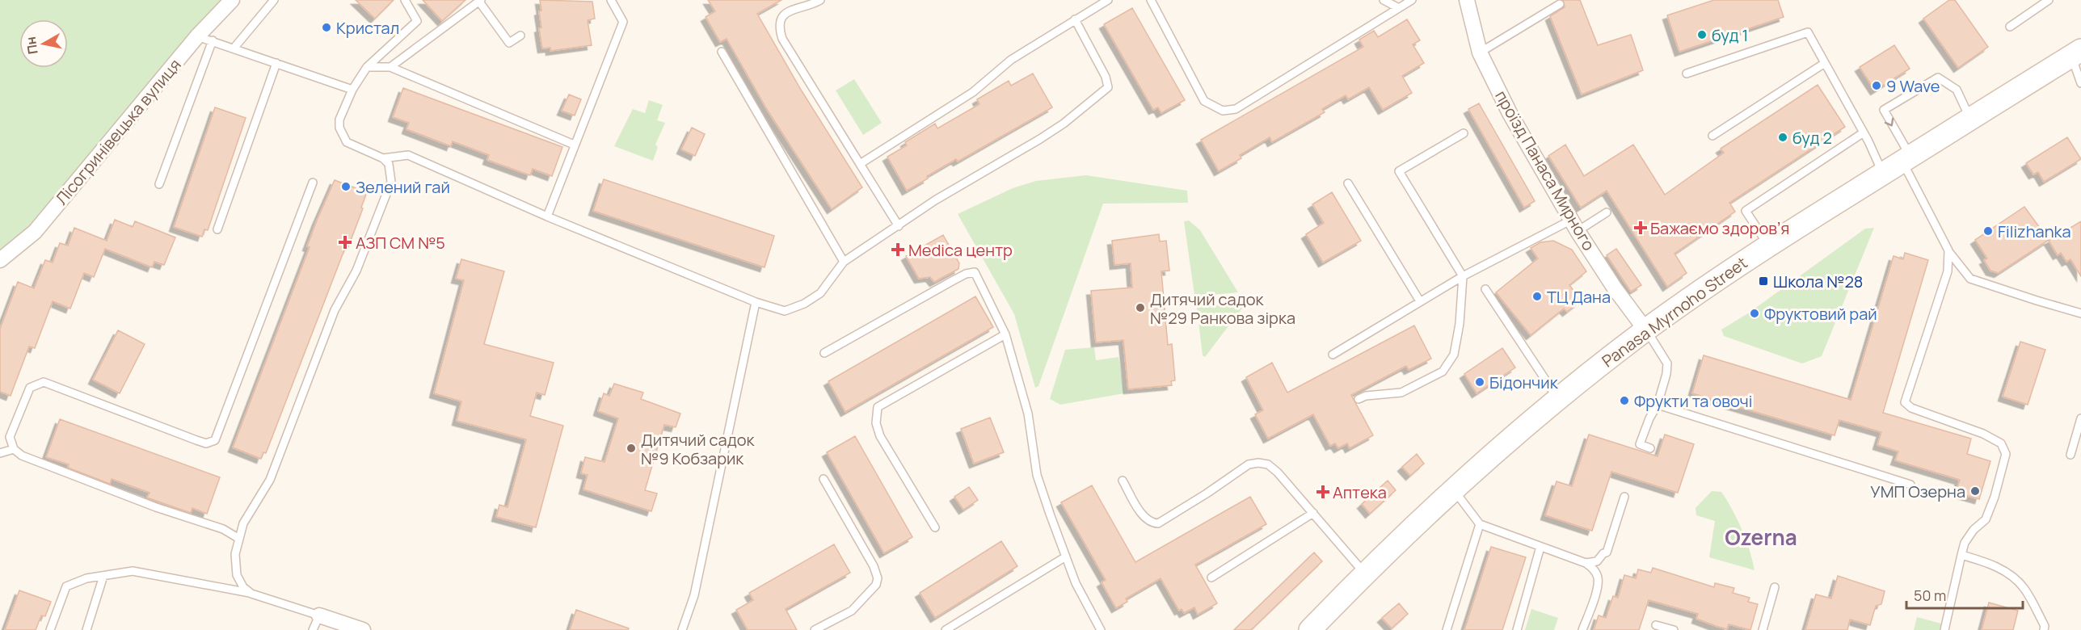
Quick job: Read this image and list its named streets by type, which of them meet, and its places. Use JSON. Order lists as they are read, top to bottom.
{
  "streets": {
    "main road": ["Panasa Myrnoho Street"],
    "street": ["Лісогринівецька вулиця", "проїзд Панаса Мирного"]
  },
  "crossings": [
    ["проїзд Панаса Мирного", "Panasa Myrnoho Street"]
  ],
  "districts": ["Ozerna"],
  "places": {
    "other": [
      "Кристал",
      "буд 1",
      "9 Wave",
      "буд 2",
      "Зелений гай",
      "Filizhanka",
      "ТЦ Дана",
      "Дитячий садок №29 Ранкова зірка",
      "Фруктовий рай",
      "Бідончик",
      "Фрукти та овочі",
      "Дитячий садок №9 Кобзарик",
      "УМП Озерна"
    ],
    "health": [
      "Бажаємо здоровʼя",
      "АЗП СМ №5",
      "Medica центр",
      "Аптека"
    ],
    "transit": ["Школа №28"]
  },
  "scale_bar": "50 m",
  "north": "left"
}
